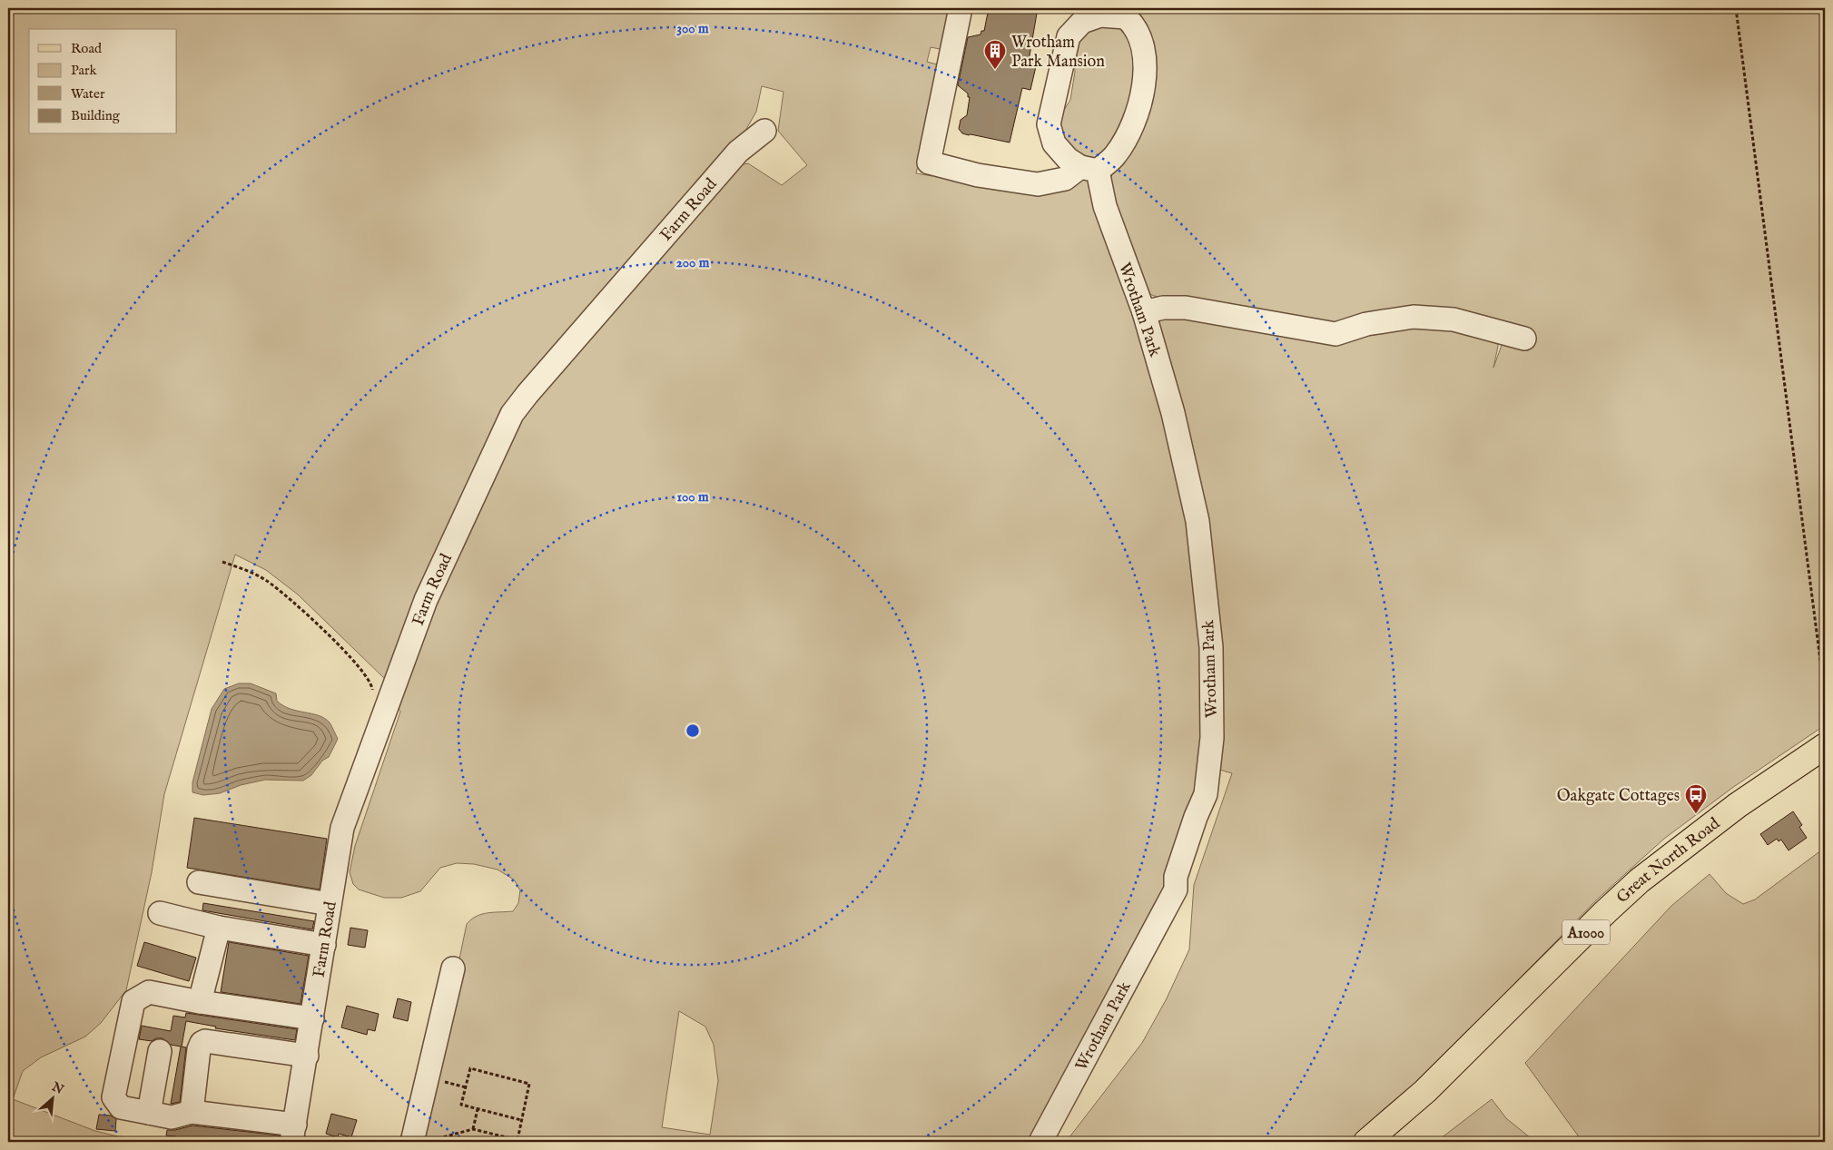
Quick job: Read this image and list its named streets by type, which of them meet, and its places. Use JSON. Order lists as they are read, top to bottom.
{
  "streets": {
    "main road": ["Great North Road", "A1000"],
    "lane": ["Farm Road", "Wrotham Park"]
  },
  "places": {
    "building": ["Wrotham Park Mansion"],
    "bus stop": ["Oakgate Cottages"]
  },
  "legend": [
    "Road",
    "Park",
    "Water",
    "Building"
  ],
  "north": "top right",
  "rings": ["300 m", "200 m", "100 m"]
}
